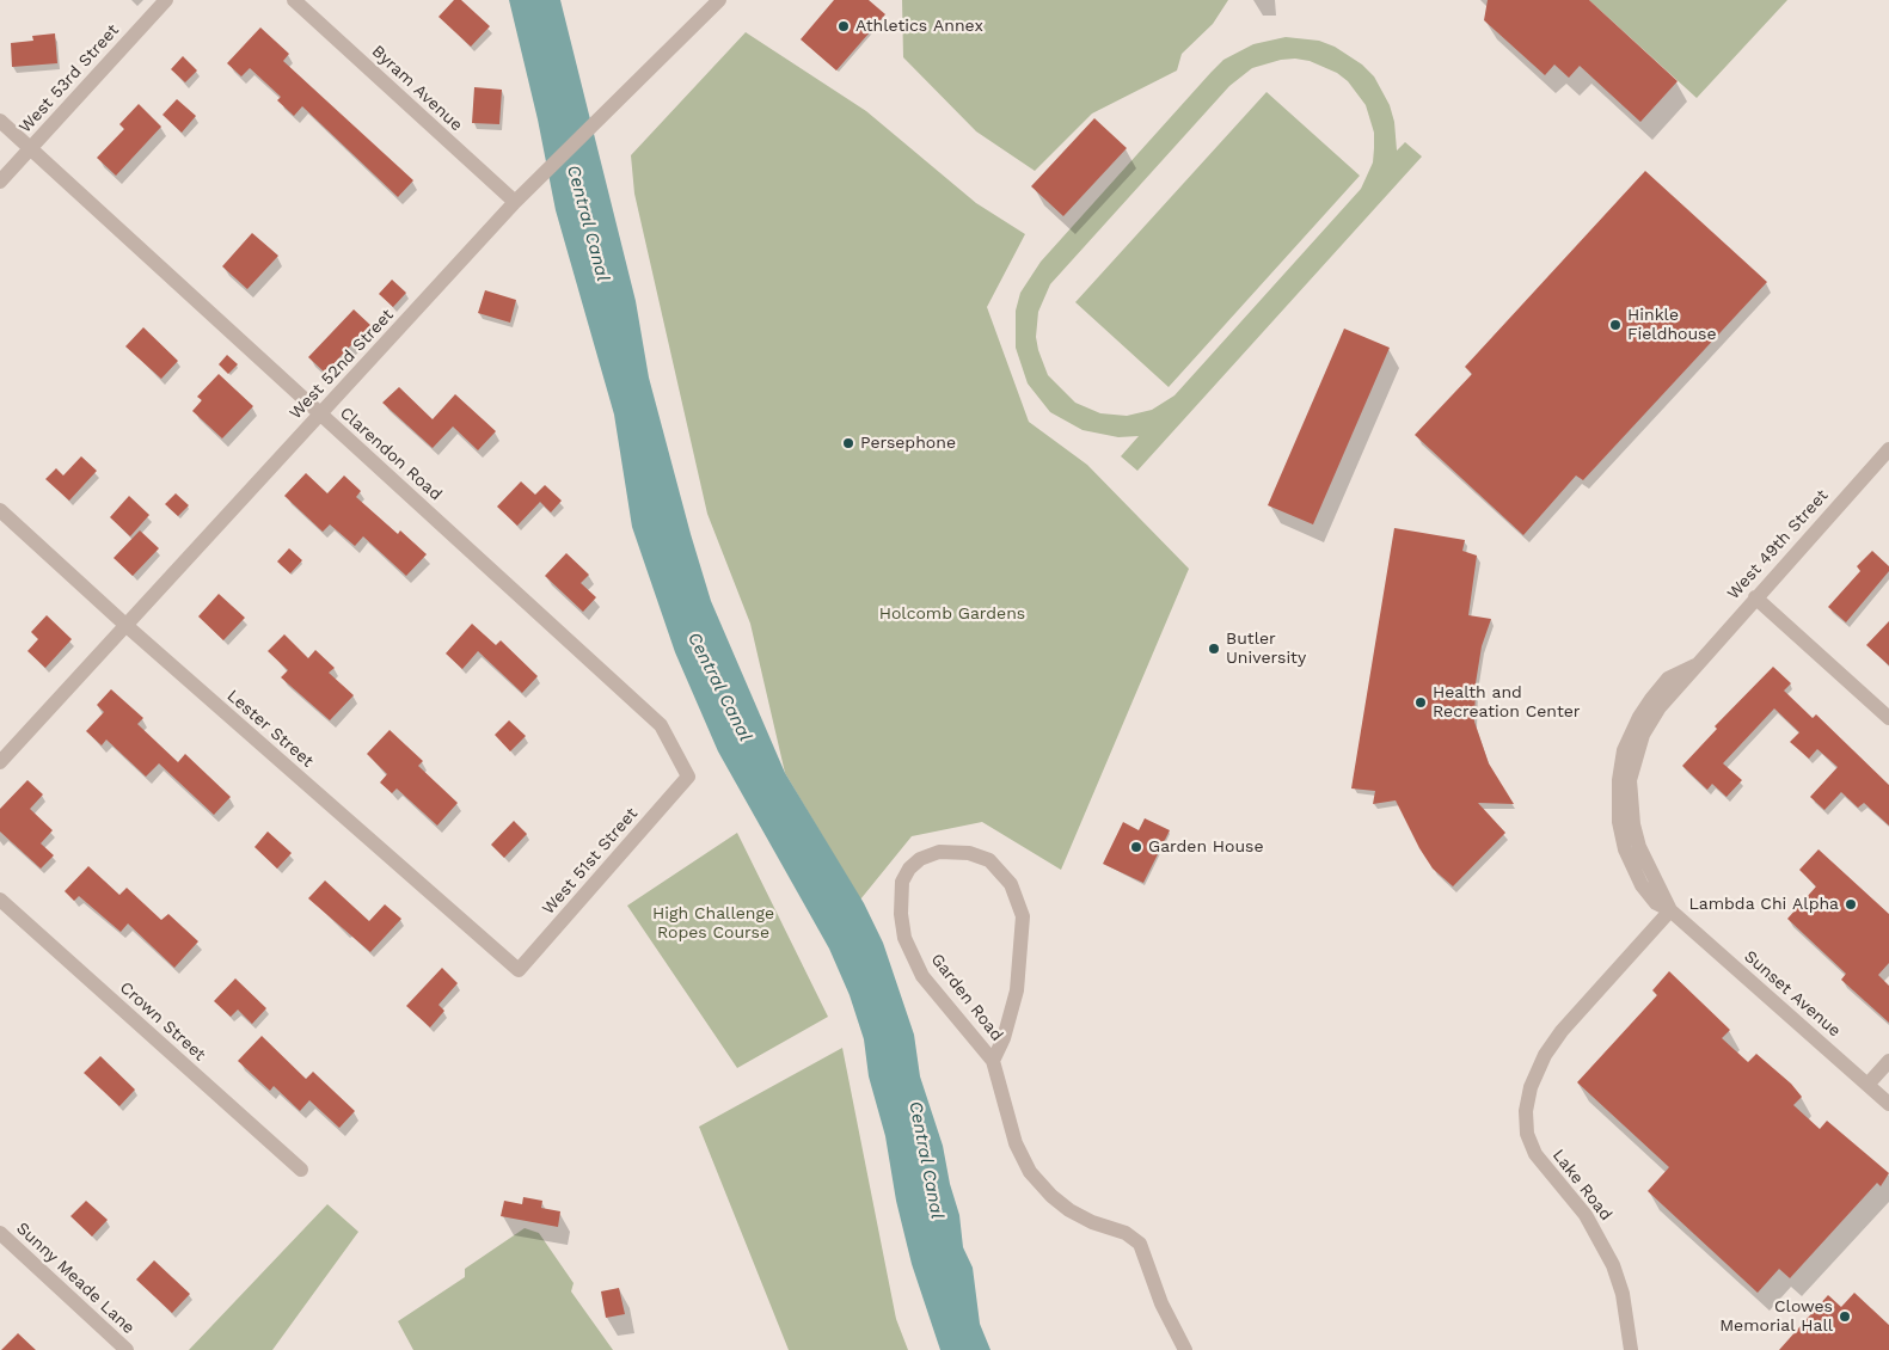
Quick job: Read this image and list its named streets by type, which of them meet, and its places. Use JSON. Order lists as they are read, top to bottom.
{
  "streets": {
    "street": [
      "West 53rd Street",
      "Byram Avenue",
      "West 52nd Street",
      "Clarendon Road",
      "West 49th Street",
      "Lester Street",
      "West 51st Street",
      "Sunset Avenue",
      "Garden Road",
      "Crown Street",
      "Lake Road",
      "Sunny Meade Lane"
    ]
  },
  "crossings": [
    ["West 53rd Street", "Clarendon Road"],
    ["Byram Avenue", "West 52nd Street"],
    ["West 52nd Street", "Clarendon Road"],
    ["West 52nd Street", "Lester Street"],
    ["Clarendon Road", "West 51st Street"],
    ["West 49th Street", "Sunset Avenue"],
    ["Lester Street", "West 51st Street"],
    ["Sunset Avenue", "Lake Road"]
  ],
  "water": ["Central Canal"],
  "parks": ["Holcomb Gardens", "High Challenge Ropes Course"],
  "places": [
    "Athletics Annex",
    "Hinkle Fieldhouse",
    "Persephone",
    "Butler University",
    "Health and Recreation Center",
    "Garden House",
    "Lambda Chi Alpha",
    "Clowes Memorial Hall"
  ]
}
